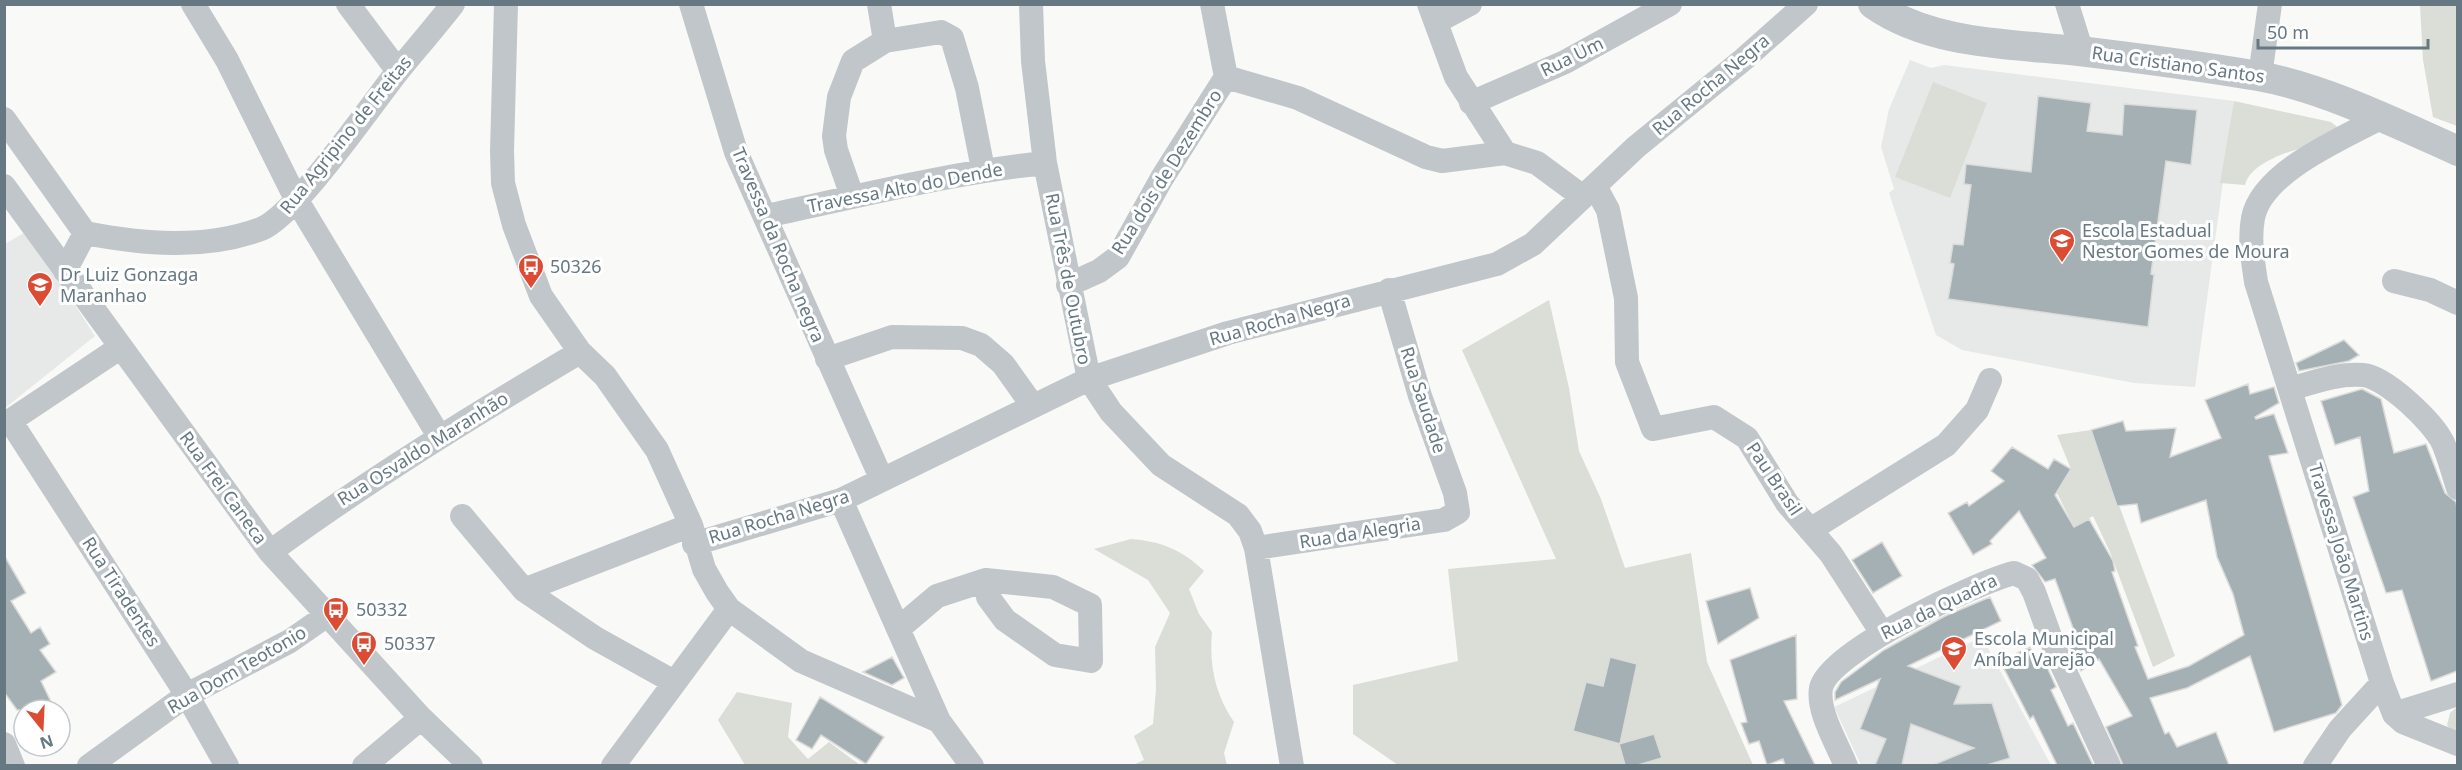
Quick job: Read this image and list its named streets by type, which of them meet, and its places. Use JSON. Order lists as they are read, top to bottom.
{
  "streets": {
    "street": [
      "Rua Um",
      "Rua Cristiano Santos",
      "Rua Rocha Negra",
      "Rua Agripino de Freitas",
      "Rua dois de Dezembro",
      "Travessa Alto do Dende",
      "Travessa da Rocha negra",
      "Rua Três de Outubro",
      "Rua Saudade",
      "Rua Osvaldo Maranhão",
      "Pau Brasil",
      "Rua Frei Caneca",
      "Rua da Alegria",
      "Travessa João Martins",
      "Rua Tiradentes",
      "Rua da Quadra",
      "Rua Dom Teotonio"
    ]
  },
  "crossings": [
    ["Rua Cristiano Santos", "Travessa João Martins"],
    ["Rua Rocha Negra", "Travessa da Rocha negra"],
    ["Rua Rocha Negra", "Rua Três de Outubro"],
    ["Rua Rocha Negra", "Rua Saudade"],
    ["Rua Rocha Negra", "Pau Brasil"],
    ["Rua dois de Dezembro", "Rua Três de Outubro"],
    ["Travessa Alto do Dende", "Travessa da Rocha negra"],
    ["Travessa Alto do Dende", "Rua Três de Outubro"],
    ["Rua Três de Outubro", "Rua da Alegria"],
    ["Rua Saudade", "Rua da Alegria"],
    ["Rua Osvaldo Maranhão", "Rua Frei Caneca"],
    ["Pau Brasil", "Rua da Quadra"],
    ["Rua Frei Caneca", "Rua Dom Teotonio"],
    ["Rua Tiradentes", "Rua Dom Teotonio"]
  ],
  "places": {
    "school or university": ["Escola Estadual Nestor Gomes de Moura", "Dr Luiz Gonzaga Maranhao", "Escola Municipal Aníbal Varejão"],
    "bus stop": ["50326", "50332", "50337"]
  },
  "scale_bar": "50 m",
  "north": "bottom"
}
